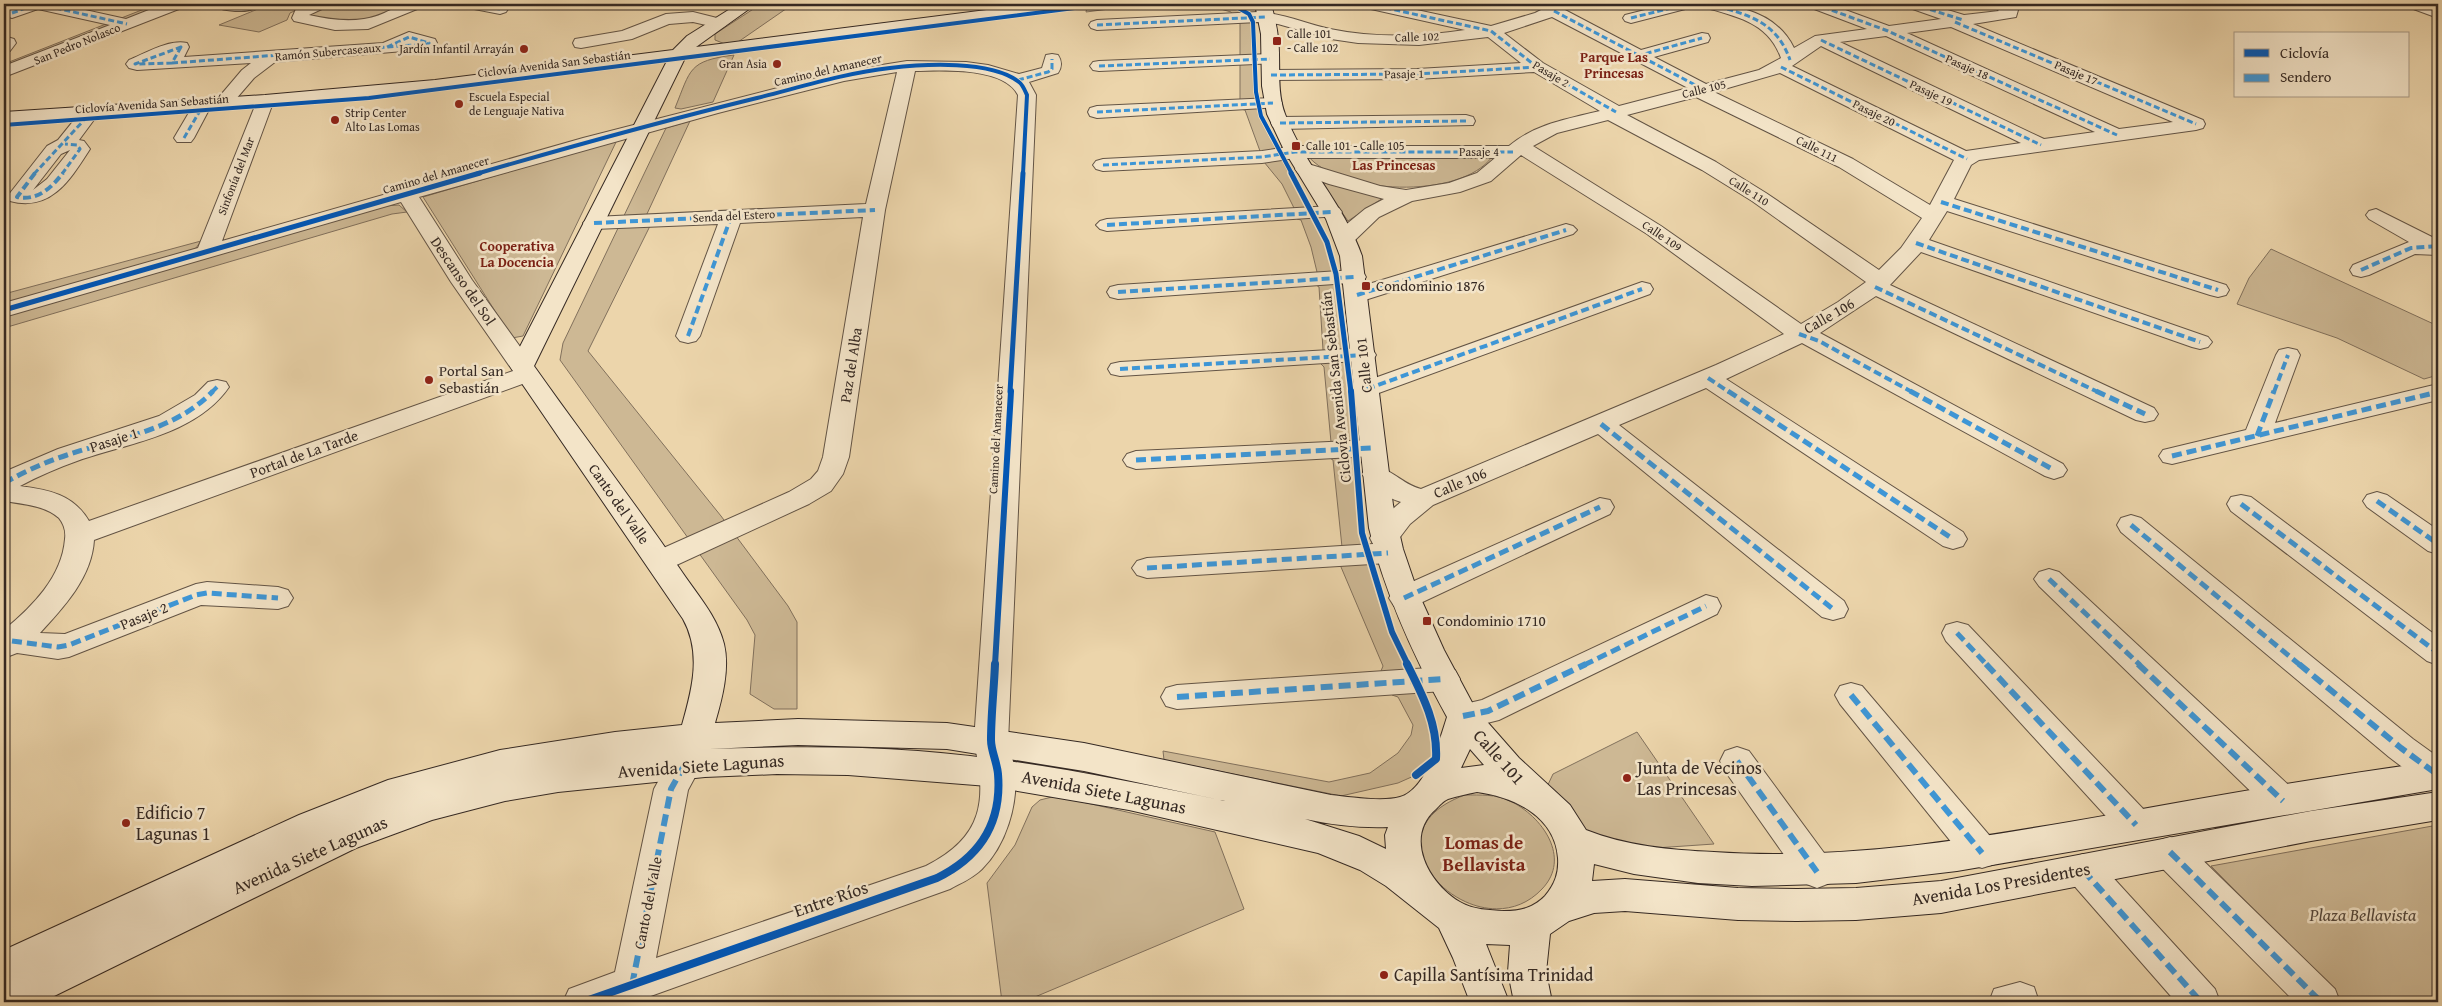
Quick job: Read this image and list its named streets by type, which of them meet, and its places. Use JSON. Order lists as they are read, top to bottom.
{
  "streets": {
    "street": [
      "Calle 102",
      "San Pedro Nolasco",
      "Ramón Subercaseaux",
      "Pasaje 18",
      "Camino del Amanecer",
      "Pasaje 17",
      "Pasaje 1",
      "Pasaje 2",
      "Calle 105",
      "Pasaje 19",
      "Pasaje 20",
      "Calle 111",
      "Pasaje 4",
      "Sinfonía del Mar",
      "Calle 110",
      "Senda del Estero",
      "Calle 109",
      "Descanso del Sol",
      "Calle 106",
      "Paz del Alba",
      "Calle 101",
      "Portal de La Tarde",
      "Canto del Valle",
      "Avenida Siete Lagunas",
      "Avenida Los Presidentes",
      "Entre Ríos"
    ],
    "cycle path": ["Ciclovía Avenida San Sebastián"]
  },
  "crossings": [
    ["Calle 102", "Pasaje 2"],
    ["Calle 102", "Calle 111"],
    ["Calle 102", "Calle 101"],
    ["Pasaje 18", "Pasaje 17"],
    ["Pasaje 18", "Calle 105"],
    ["Camino del Amanecer", "Sinfonía del Mar"],
    ["Camino del Amanecer", "Descanso del Sol"],
    ["Camino del Amanecer", "Paz del Alba"],
    ["Camino del Amanecer", "Avenida Siete Lagunas"],
    ["Camino del Amanecer", "Entre Ríos"],
    ["Pasaje 17", "Calle 105"],
    ["Pasaje 1", "Pasaje 2"],
    ["Pasaje 1", "Calle 101"],
    ["Pasaje 2", "Calle 105"],
    ["Pasaje 2", "Calle 110"],
    ["Calle 105", "Pasaje 19"],
    ["Calle 105", "Pasaje 20"],
    ["Calle 105", "Calle 111"],
    ["Calle 105", "Pasaje 4"],
    ["Calle 105", "Calle 110"],
    ["Calle 105", "Calle 109"],
    ["Calle 105", "Calle 101"],
    ["Pasaje 20", "Calle 106"],
    ["Calle 111", "Calle 106"],
    ["Pasaje 4", "Calle 109"],
    ["Pasaje 4", "Calle 101"],
    ["Calle 110", "Calle 106"],
    ["Senda del Estero", "Paz del Alba"],
    ["Calle 109", "Calle 106"],
    ["Descanso del Sol", "Portal de La Tarde"],
    ["Descanso del Sol", "Canto del Valle"],
    ["Calle 106", "Calle 101"],
    ["Paz del Alba", "Canto del Valle"],
    ["Calle 101", "Avenida Siete Lagunas"],
    ["Calle 101", "Avenida Los Presidentes"],
    ["Portal de La Tarde", "Canto del Valle"],
    ["Canto del Valle", "Avenida Siete Lagunas"],
    ["Canto del Valle", "Entre Ríos"],
    ["Avenida Siete Lagunas", "Avenida Los Presidentes"],
    ["Avenida Siete Lagunas", "Entre Ríos"]
  ],
  "districts": [
    "Parque Las Princesas",
    "Las Princesas",
    "Cooperativa La Docencia",
    "Lomas de Bellavista"
  ],
  "parks": ["Plaza Bellavista"],
  "places": {
    "transit": [
      "Calle 101 - Calle 102",
      "Calle 101 - Calle 105",
      "Condominio 1876",
      "Condominio 1710"
    ],
    "other": [
      "Jardín Infantil Arrayán",
      "Gran Asia",
      "Escuela Especial de Lenguaje Nativa",
      "Strip Center Alto Las Lomas",
      "Portal San Sebastián",
      "Junta de Vecinos Las Princesas",
      "Edificio 7 Lagunas 1",
      "Capilla Santísima Trinidad"
    ]
  },
  "legend": ["Ciclovía", "Sendero"]
}
